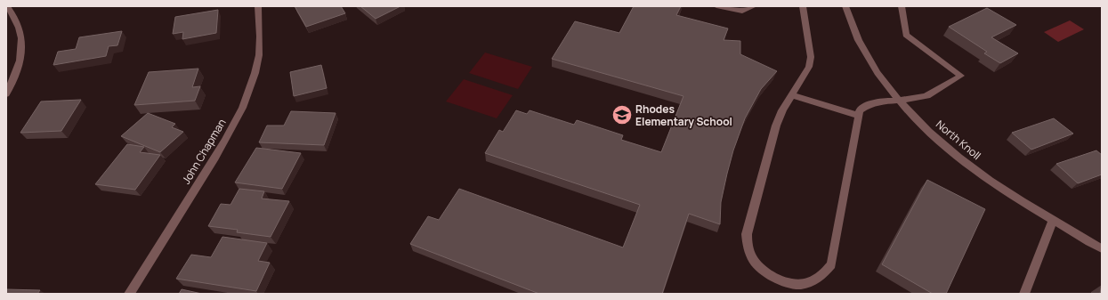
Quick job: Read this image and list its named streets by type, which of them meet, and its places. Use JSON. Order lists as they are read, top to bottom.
{
  "streets": {
    "street": ["North Knoll", "John Chapman"]
  },
  "places": {
    "school or university": ["Rhodes Elementary School"]
  }
}
